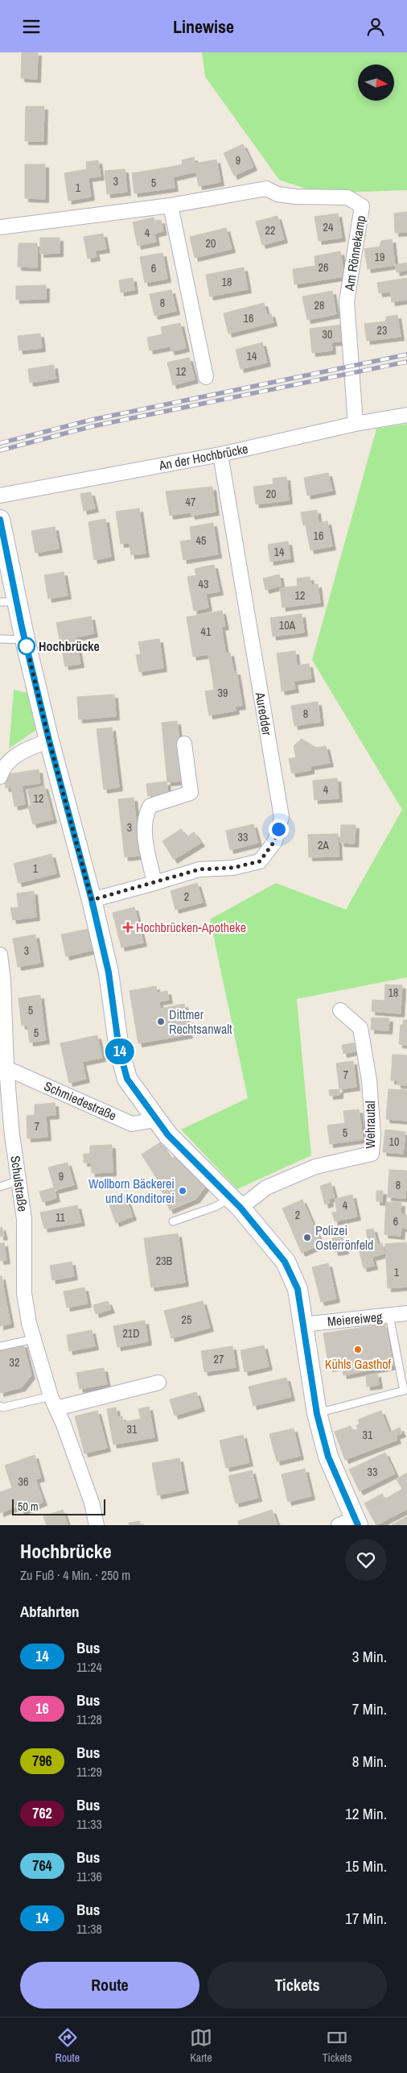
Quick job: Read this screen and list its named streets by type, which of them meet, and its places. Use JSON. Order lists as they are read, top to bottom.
{
  "streets": {
    "street": [
      "Am Rönnekamp",
      "An der Hochbrücke",
      "Auredder",
      "Schmiedestraße",
      "Wehrautal",
      "Schulstraße",
      "Meiereiweg"
    ]
  },
  "crossings": [
    ["Am Rönnekamp", "An der Hochbrücke"],
    ["An der Hochbrücke", "Auredder"],
    ["Schmiedestraße", "Schulstraße"]
  ],
  "places": {
    "other": [
      "Hochbrücke",
      "Dittmer Rechtsanwalt",
      "Wollborn Bäckerei und Konditorei",
      "Polizei Osterrönfeld",
      "Kühls Gasthof"
    ],
    "health": ["Hochbrücken-Apotheke"]
  },
  "lines": ["bus line 14"],
  "house_numbers": [
    "9",
    "3",
    "5",
    "1",
    "24",
    "22",
    "4",
    "20",
    "19",
    "26",
    "6",
    "18",
    "8",
    "28",
    "16",
    "23",
    "30",
    "14",
    "12",
    "20",
    "47",
    "16",
    "45",
    "14",
    "43",
    "12",
    "10A",
    "41",
    "39",
    "8",
    "4",
    "12",
    "3",
    "33",
    "2A",
    "1",
    "2",
    "3",
    "18",
    "5",
    "5",
    "7",
    "7",
    "5",
    "10",
    "9",
    "8",
    "4",
    "2",
    "11",
    "6",
    "23B",
    "1",
    "25",
    "21D",
    "27",
    "32",
    "31",
    "31",
    "33",
    "36"
  ],
  "scale_bar": "50 m",
  "north": "right",
  "page": {
    "header": "Linewise",
    "on_map": "14",
    "scale": "50 m",
    "heading": [
      ["Hochbrücke", "Zu Fuß · 4 Min. · 250 m"],
      "Abfahrten"
    ],
    "list": [
      {
        "mark": "14",
        "name": "Bus",
        "note": "11:24",
        "value": "3 Min."
      },
      {
        "mark": "16",
        "name": "Bus",
        "note": "11:28",
        "value": "7 Min."
      },
      {
        "mark": "796",
        "name": "Bus",
        "note": "11:29",
        "value": "8 Min."
      },
      {
        "mark": "762",
        "name": "Bus",
        "note": "11:33",
        "value": "12 Min."
      },
      {
        "mark": "764",
        "name": "Bus",
        "note": "11:36",
        "value": "15 Min."
      },
      {
        "mark": "14",
        "name": "Bus",
        "note": "11:38",
        "value": "17 Min."
      }
    ],
    "buttons": ["Route", "Tickets"],
    "tabs": ["Route", "Karte", "Tickets"]
  }
}
